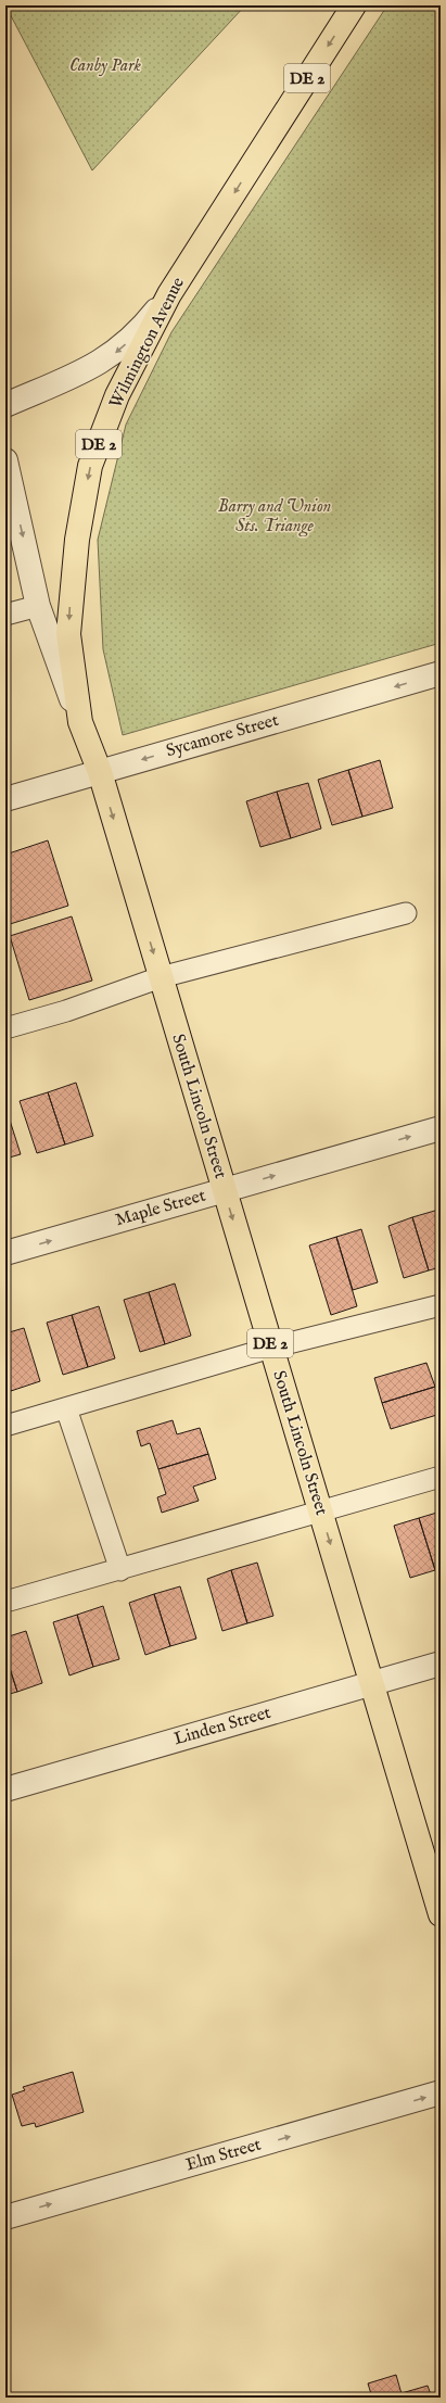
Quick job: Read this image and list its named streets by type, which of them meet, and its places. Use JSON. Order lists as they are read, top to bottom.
{
  "streets": {
    "main road": ["DE 2", "Wilmington Avenue", "South Lincoln Street"],
    "street": [
      "Sycamore Street",
      "Maple Street",
      "Linden Street",
      "Elm Street"
    ]
  },
  "crossings": [
    ["Wilmington Avenue", "Sycamore Street"],
    ["Wilmington Avenue", "South Lincoln Street"],
    ["Sycamore Street", "South Lincoln Street"],
    ["South Lincoln Street", "Maple Street"],
    ["South Lincoln Street", "Linden Street"]
  ],
  "one_way": [
    "Wilmington Avenue",
    "Sycamore Street",
    "South Lincoln Street",
    "Maple Street",
    "Elm Street"
  ],
  "parks": ["Canby Park", "Barry and Union Sts. Triange"]
}
